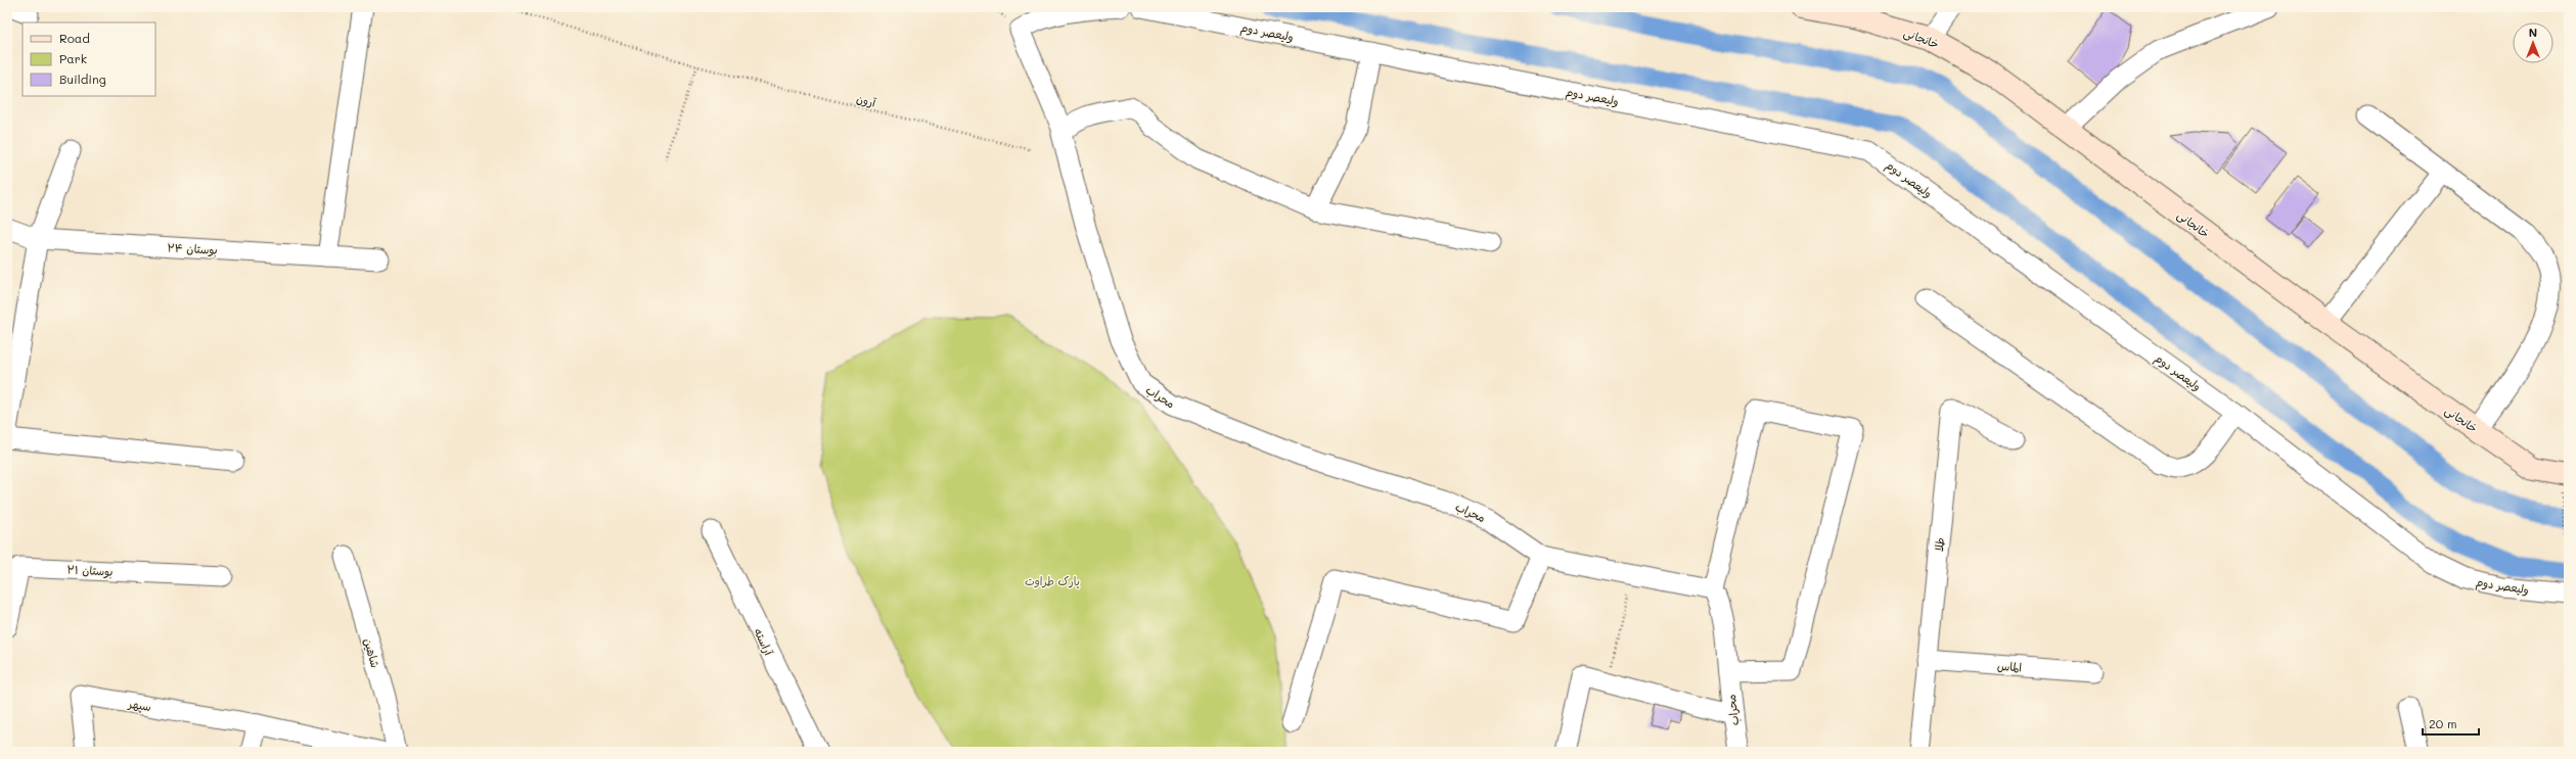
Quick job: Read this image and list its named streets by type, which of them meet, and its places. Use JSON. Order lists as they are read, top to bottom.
{
  "streets": {
    "main road": ["خانجانی"],
    "street": [
      "ولیعصر دوم",
      "بوستان ۲۴",
      "محراب",
      "طلا",
      "بوستان ۲۱",
      "آراسته",
      "شاهین",
      "الماس",
      "سپهر"
    ],
    "path": ["آرون"]
  },
  "crossings": [
    ["طلا", "الماس"]
  ],
  "parks": ["پارک طراوت"],
  "legend": ["Road", "Park", "Building"],
  "scale_bar": "20 m",
  "north": "top"
}
